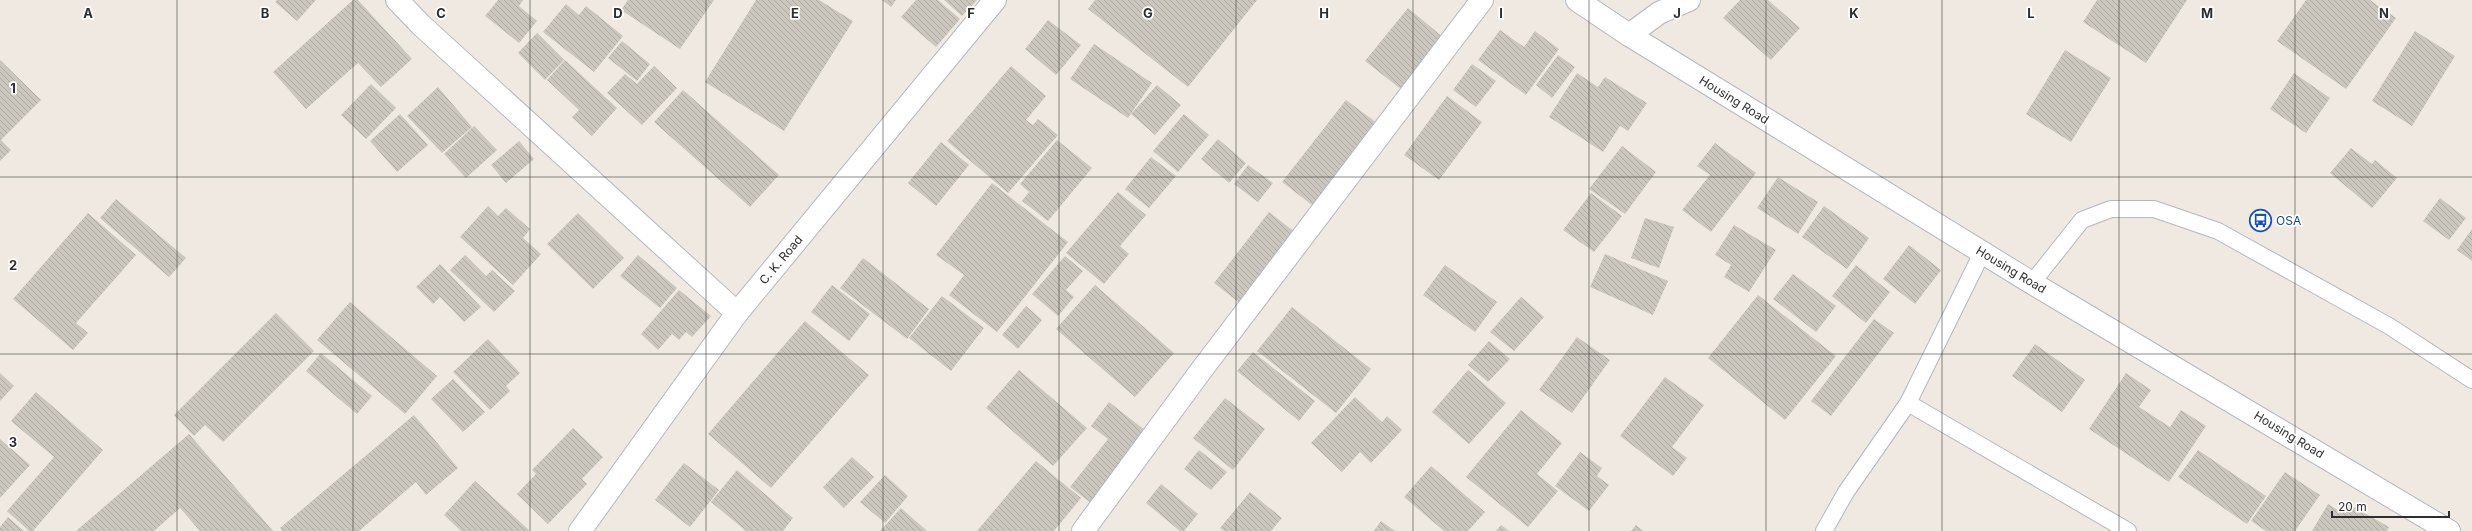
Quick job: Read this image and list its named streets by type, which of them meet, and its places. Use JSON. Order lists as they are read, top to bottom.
{
  "streets": {
    "street": ["Housing Road", "C. K. Road"]
  },
  "places": {
    "bus stop": ["OSA"]
  },
  "scale_bar": "20 m",
  "grid": {
    "columns": [
      "A",
      "B",
      "C",
      "D",
      "E",
      "F",
      "G",
      "H",
      "I",
      "J",
      "K",
      "L",
      "M",
      "N"
    ],
    "rows": ["1", "2", "3"]
  }
}
